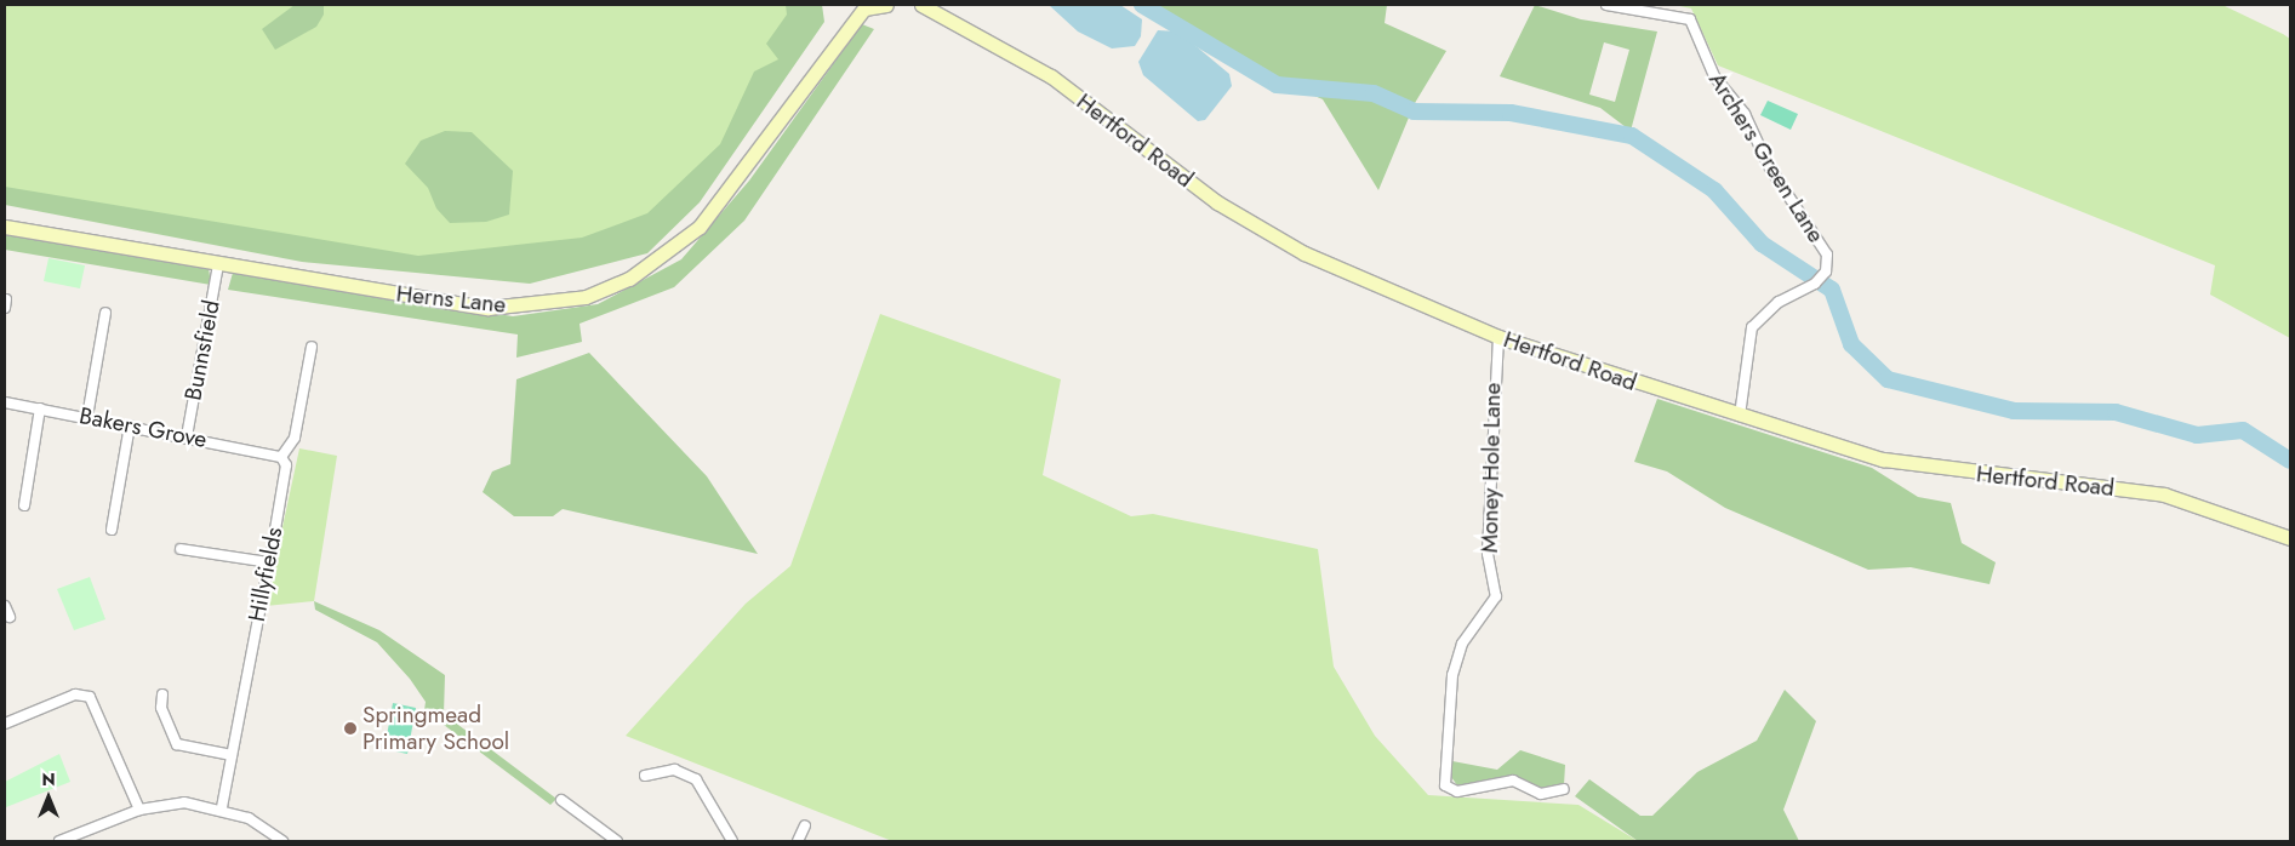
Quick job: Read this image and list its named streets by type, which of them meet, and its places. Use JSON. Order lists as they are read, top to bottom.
{
  "streets": {
    "main road": ["Hertford Road", "Herns Lane"],
    "street": [
      "Archers Green Lane",
      "Bunnsfield",
      "Bakers Grove",
      "Money Hole Lane",
      "Hillyfields"
    ]
  },
  "crossings": [
    ["Hertford Road", "Archers Green Lane"],
    ["Hertford Road", "Money Hole Lane"],
    ["Herns Lane", "Bunnsfield"],
    ["Bunnsfield", "Bakers Grove"],
    ["Bakers Grove", "Hillyfields"]
  ],
  "places": ["Springmead Primary School"],
  "north": "top"
}
